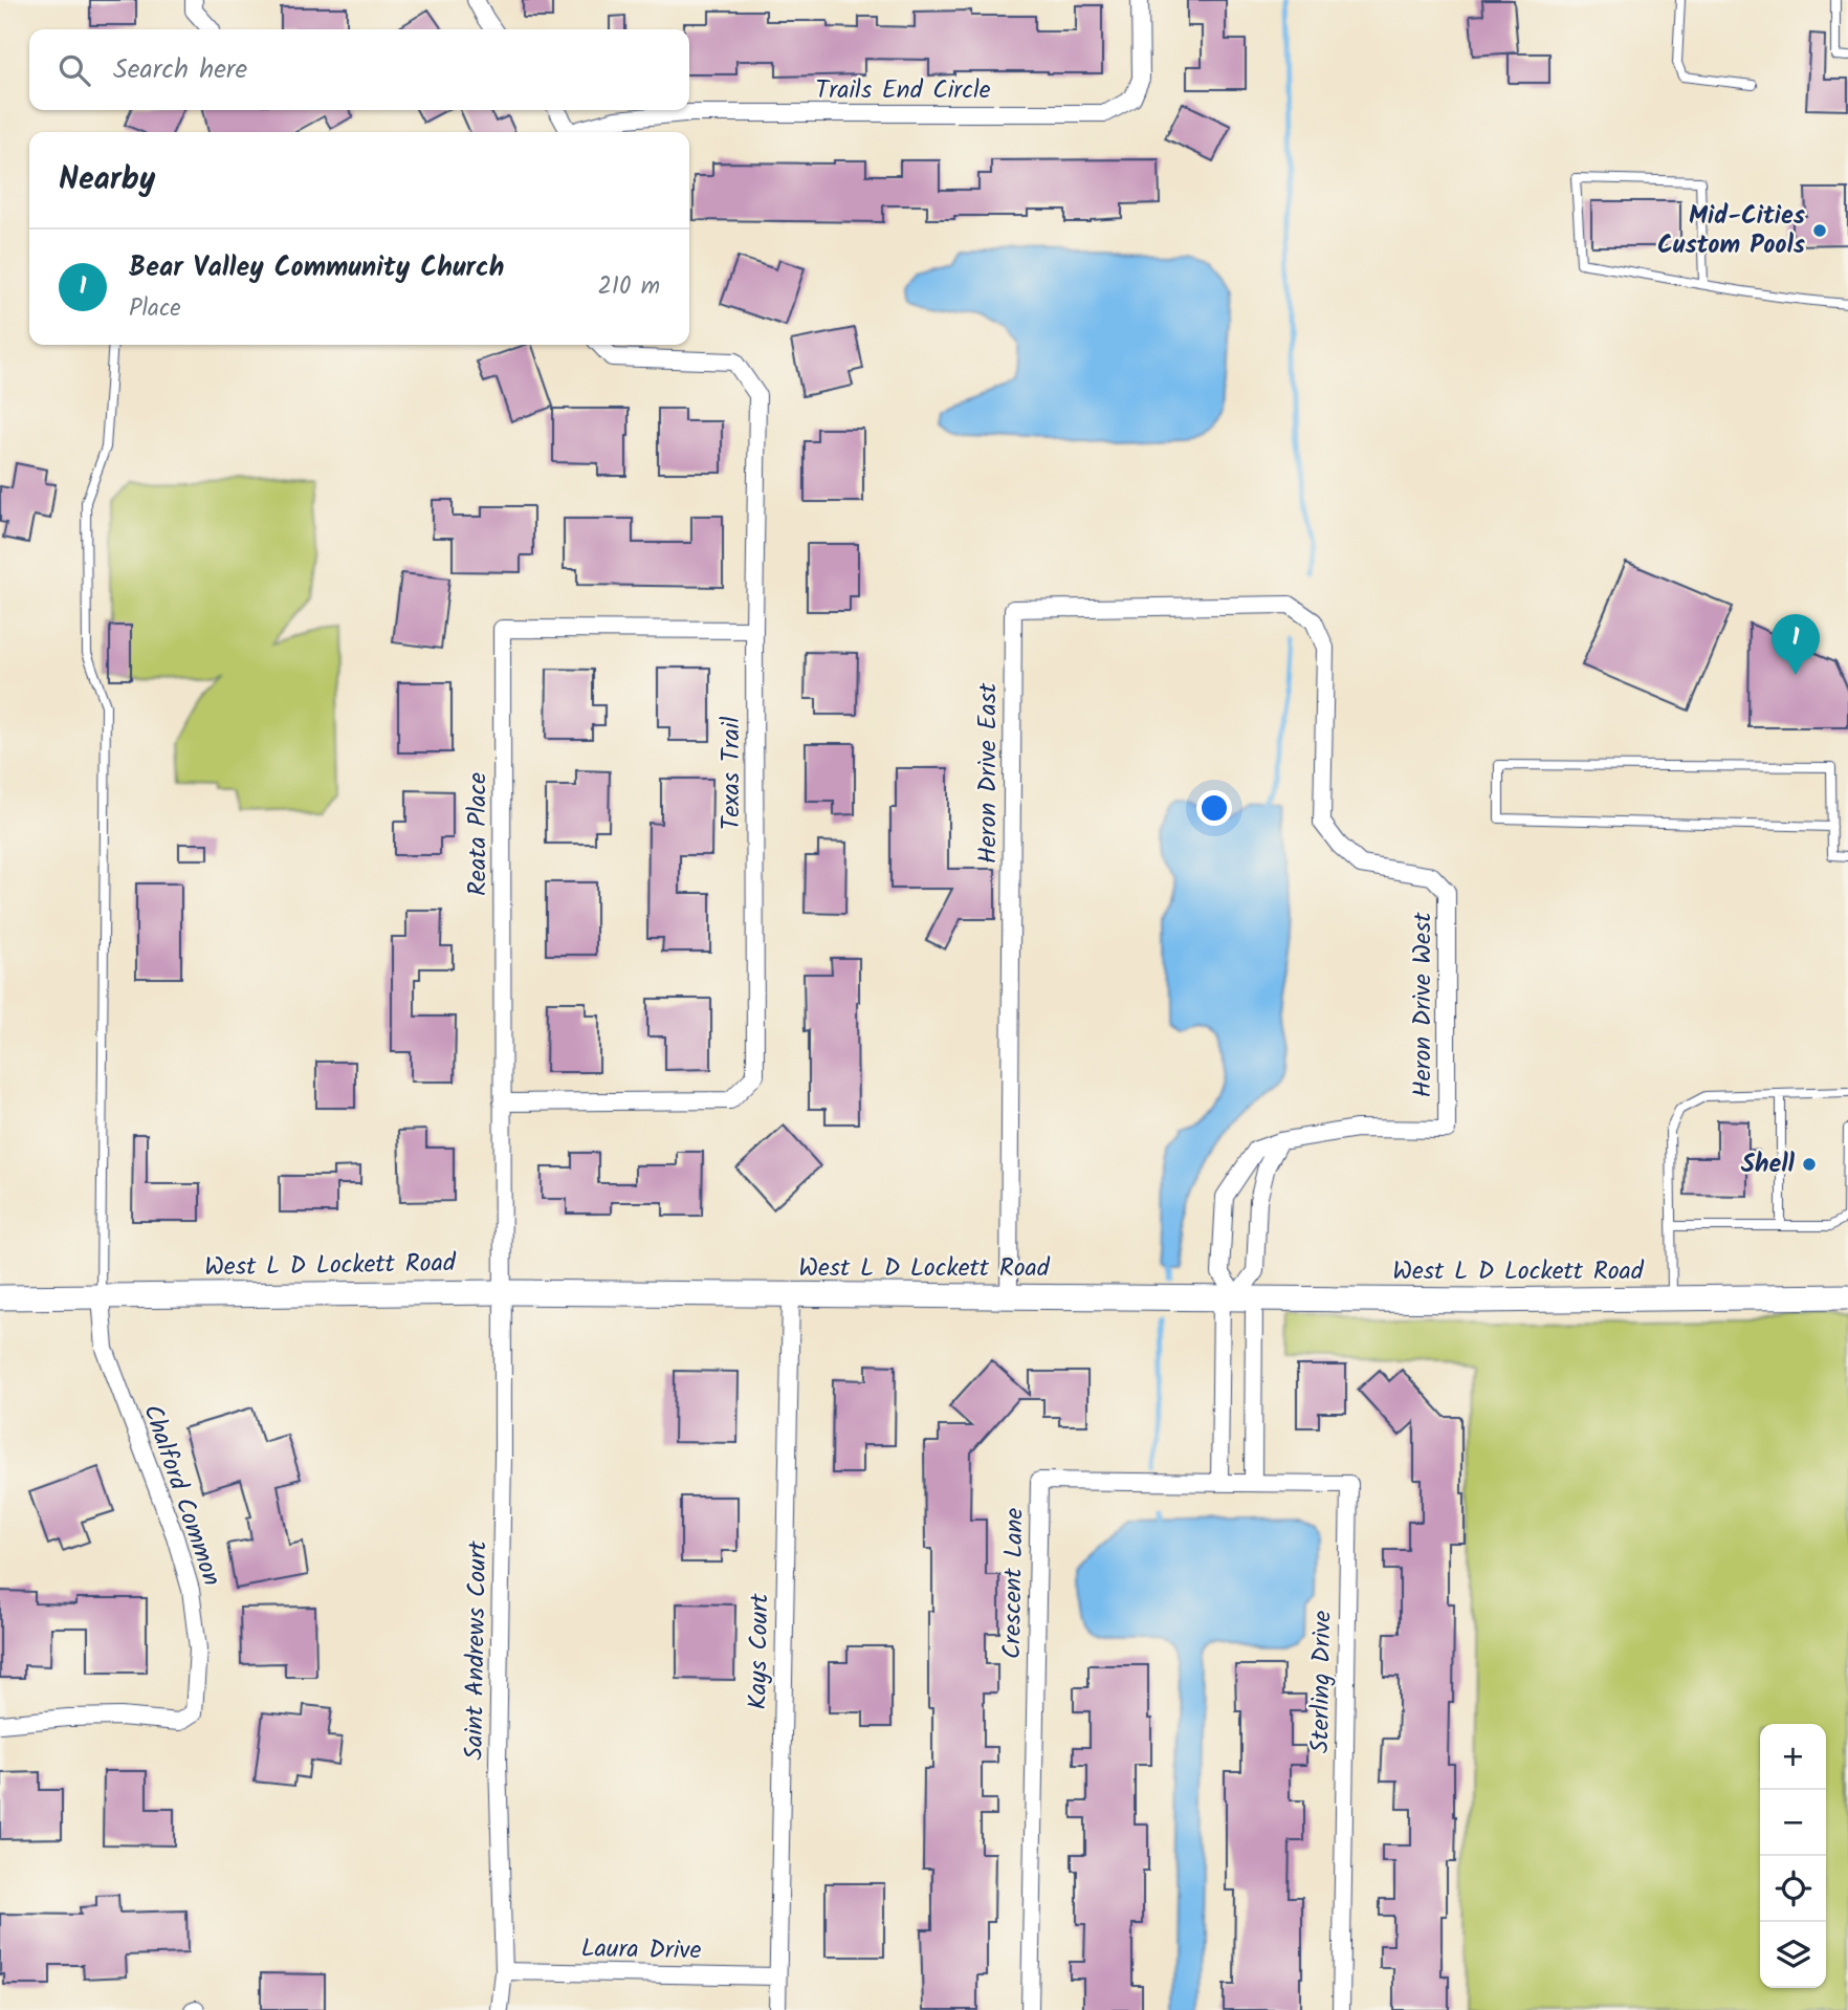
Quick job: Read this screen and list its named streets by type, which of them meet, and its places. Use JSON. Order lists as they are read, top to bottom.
{
  "streets": {
    "main road": ["West L D Lockett Road"],
    "street": [
      "Trails End Circle",
      "Texas Trail",
      "Heron Drive East",
      "Reata Place",
      "Heron Drive West",
      "Chalford Common",
      "Crescent Lane",
      "Saint Andrews Court",
      "Kays Court",
      "Sterling Drive",
      "Laura Drive"
    ]
  },
  "crossings": [
    ["Texas Trail", "Reata Place"],
    ["Heron Drive East", "Heron Drive West"],
    ["Heron Drive East", "West L D Lockett Road"],
    ["Reata Place", "West L D Lockett Road"],
    ["Reata Place", "Saint Andrews Court"],
    ["Heron Drive West", "West L D Lockett Road"],
    ["West L D Lockett Road", "Chalford Common"],
    ["West L D Lockett Road", "Saint Andrews Court"],
    ["West L D Lockett Road", "Kays Court"],
    ["Crescent Lane", "Sterling Drive"],
    ["Saint Andrews Court", "Laura Drive"],
    ["Kays Court", "Laura Drive"]
  ],
  "places": ["Mid-Cities Custom Pools", "Shell"],
  "page": {
    "search": "Search here",
    "heading": "Nearby",
    "list": [
      {
        "mark": "1",
        "name": "Bear Valley Community Church",
        "note": "Place",
        "value": "210 m"
      }
    ],
    "pins": "1",
    "map_buttons": ["+", "−"]
  }
}
